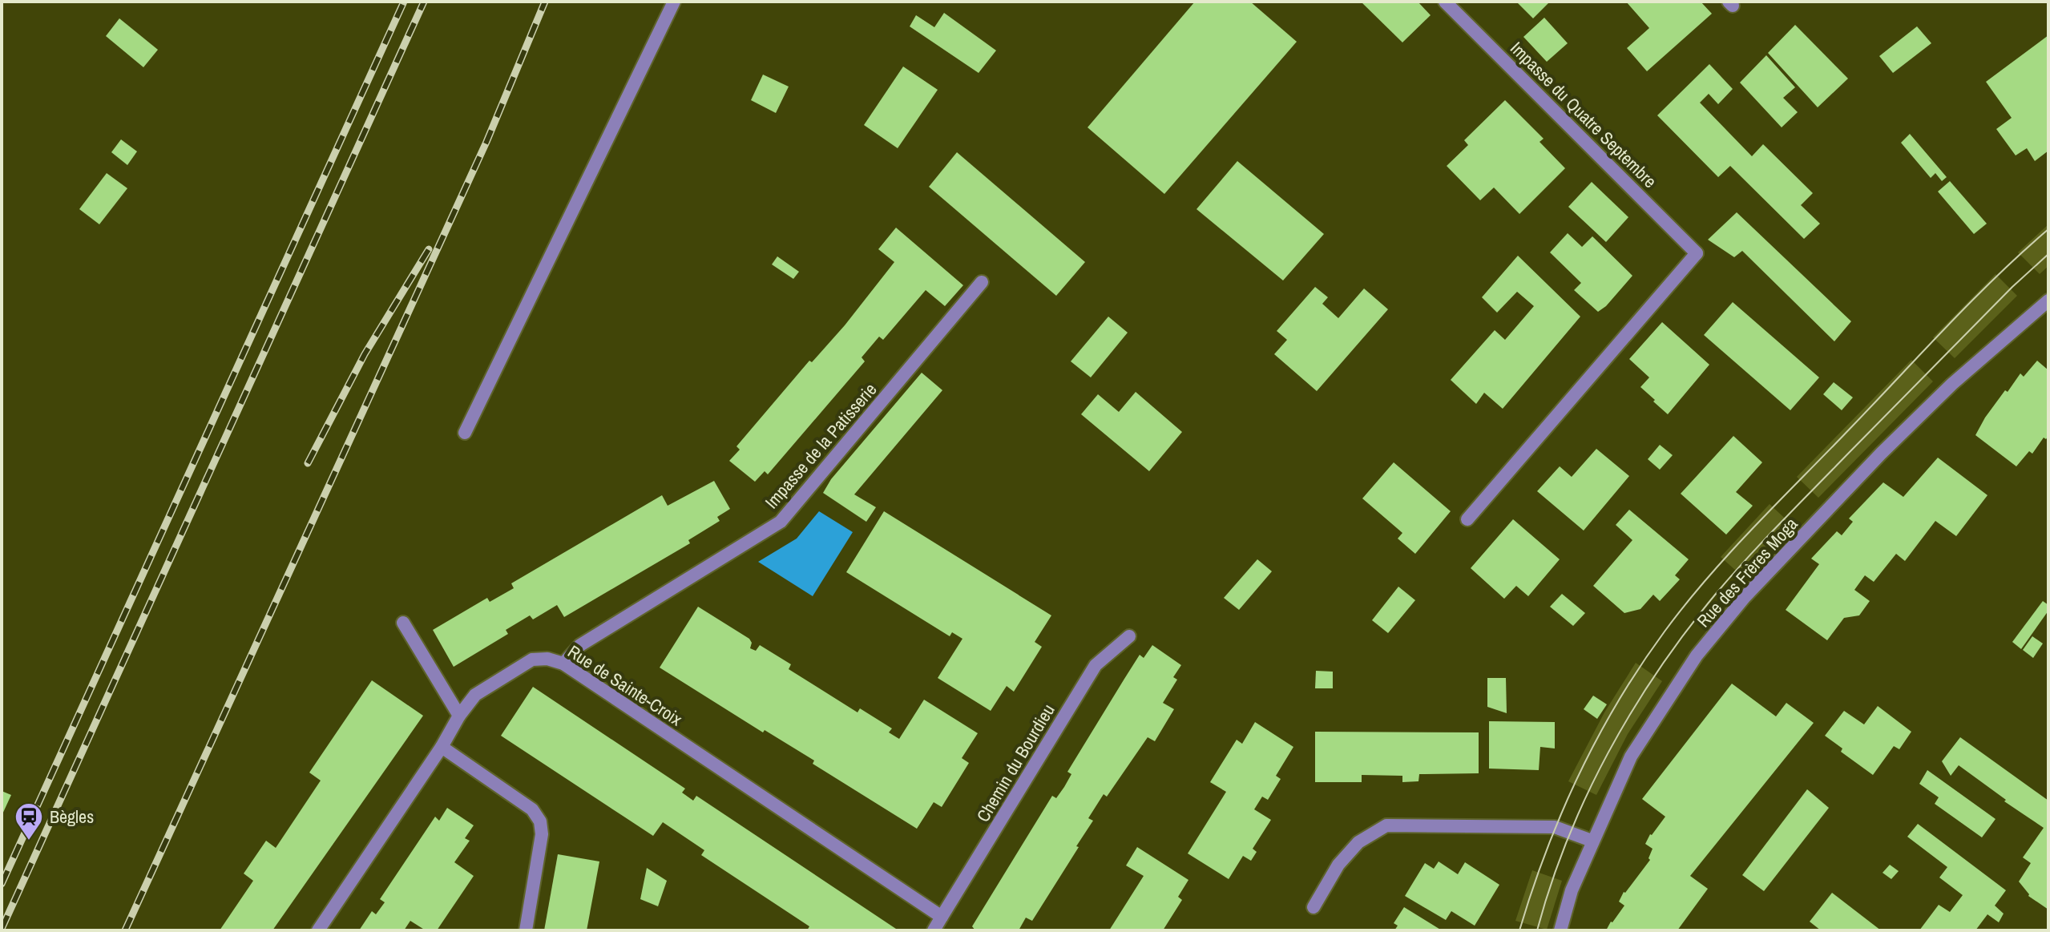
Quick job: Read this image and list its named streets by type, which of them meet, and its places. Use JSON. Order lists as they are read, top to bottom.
{
  "streets": {
    "street": [
      "Impasse du Quatre Septembre",
      "Impasse de la Patisserie",
      "Rue des Frères Moga",
      "Rue de Sainte-Croix",
      "Chemin du Bourdieu"
    ]
  },
  "crossings": [
    ["Impasse de la Patisserie", "Rue de Sainte-Croix"],
    ["Rue de Sainte-Croix", "Chemin du Bourdieu"]
  ],
  "places": {
    "station": ["Bègles"]
  }
}
